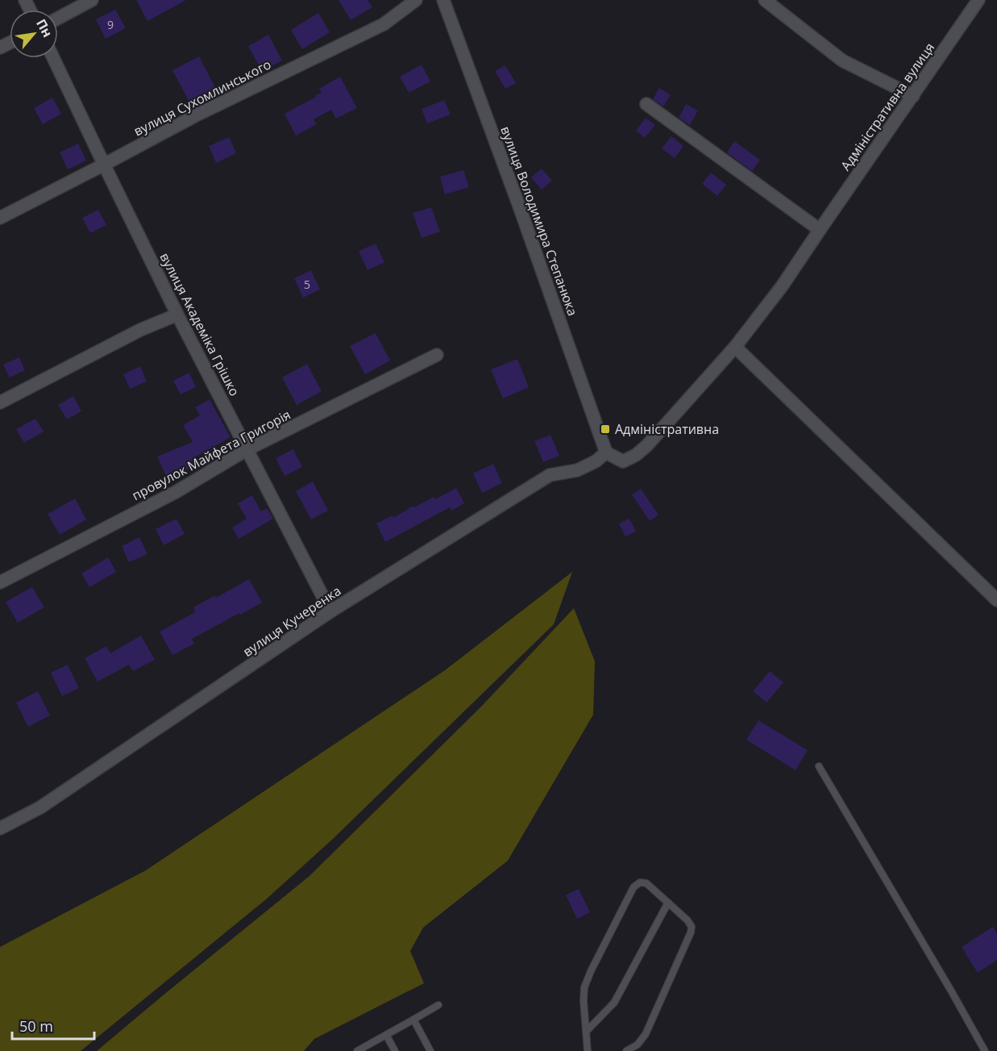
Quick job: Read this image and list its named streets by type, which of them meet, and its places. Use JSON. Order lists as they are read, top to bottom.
{
  "streets": {
    "street": [
      "вулиця Сухомлинського",
      "Адміністративна вулиця",
      "вулиця Володимира Степанюка",
      "вулиця Академіка Грішко",
      "провулок Майфета Григорія",
      "вулиця Кучеренка"
    ]
  },
  "crossings": [
    ["вулиця Сухомлинського", "вулиця Академіка Грішко"],
    ["Адміністративна вулиця", "вулиця Володимира Степанюка"],
    ["Адміністративна вулиця", "вулиця Кучеренка"],
    ["вулиця Володимира Степанюка", "вулиця Кучеренка"],
    ["вулиця Академіка Грішко", "провулок Майфета Григорія"],
    ["вулиця Академіка Грішко", "вулиця Кучеренка"]
  ],
  "places": {
    "transit": ["Адміністративна"]
  },
  "house_numbers": ["9", "5"],
  "scale_bar": "50 m",
  "north": "top right"
}
